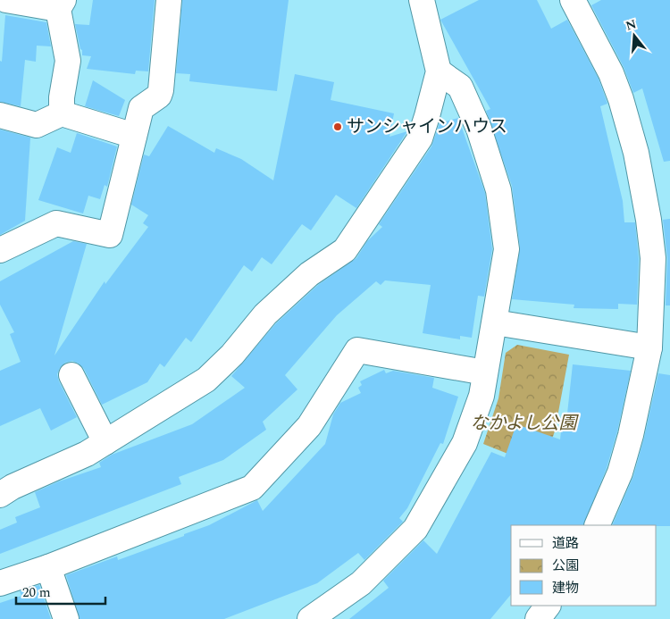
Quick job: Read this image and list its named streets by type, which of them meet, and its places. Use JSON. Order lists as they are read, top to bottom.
{
  "parks": ["なかよし公園"],
  "places": ["サンシャインハウス"],
  "legend": ["道路", "公園", "建物"],
  "scale_bar": "20 m",
  "north": "top"
}
